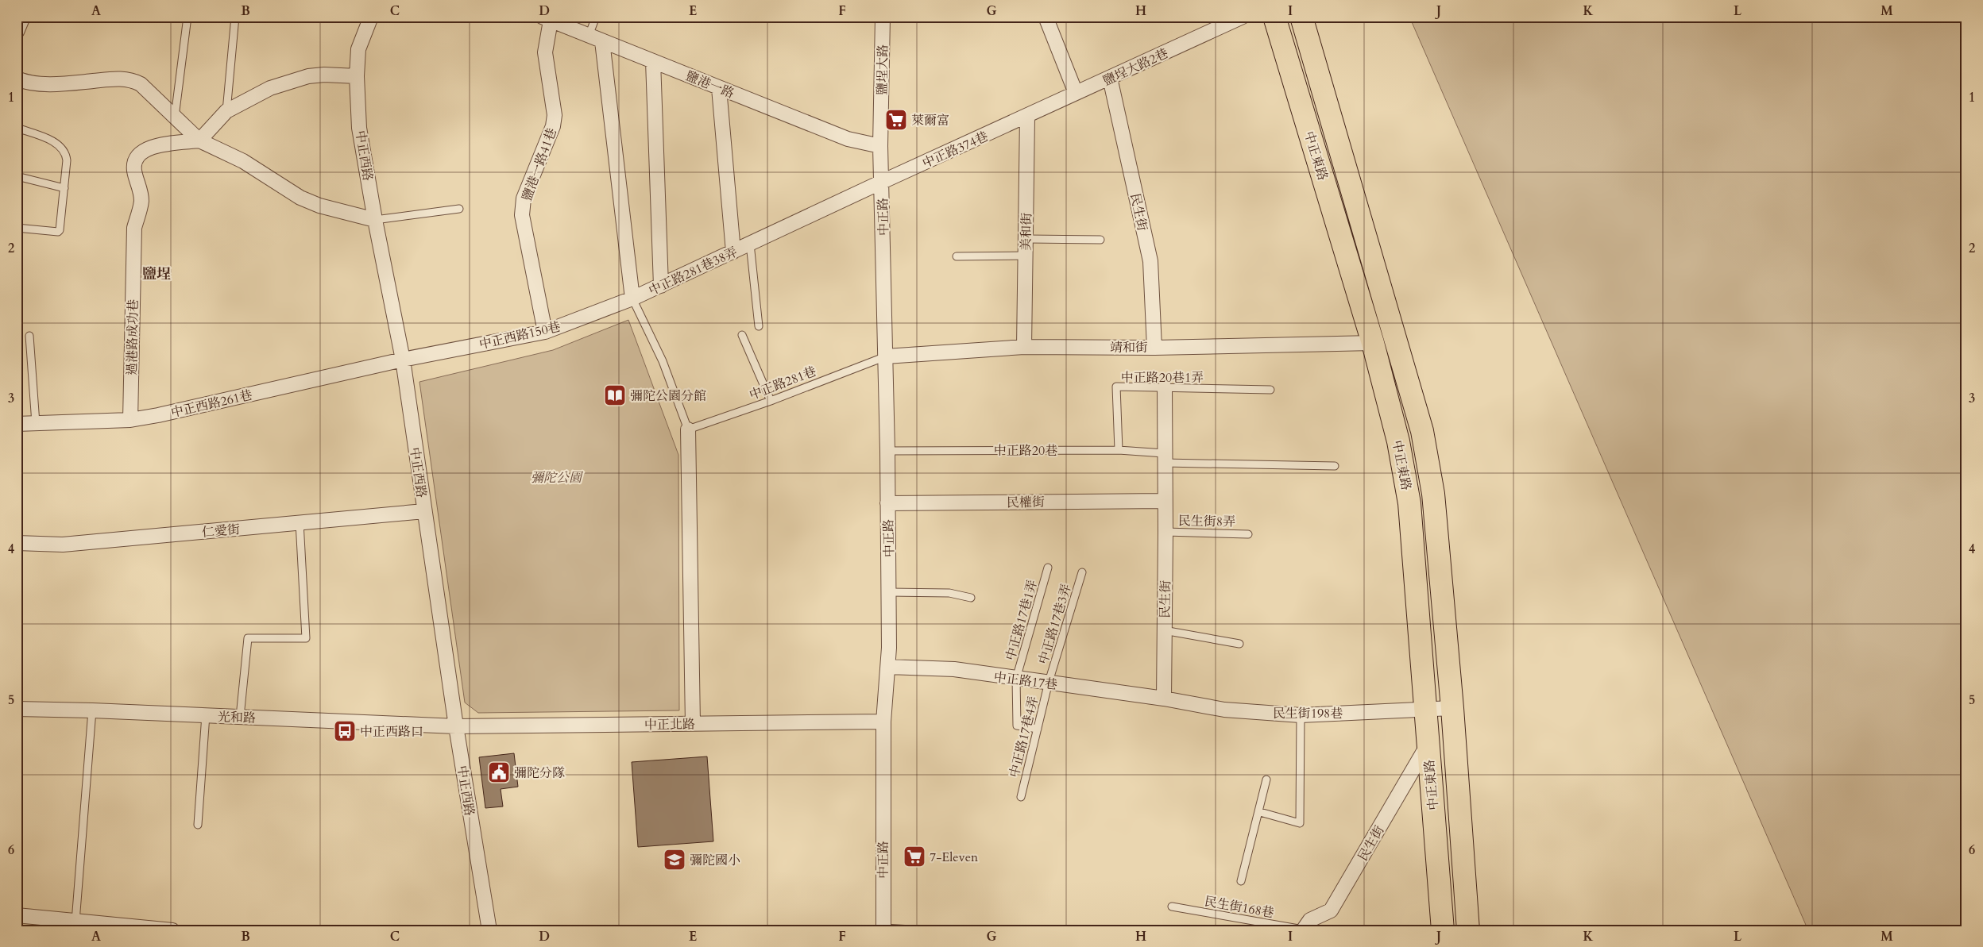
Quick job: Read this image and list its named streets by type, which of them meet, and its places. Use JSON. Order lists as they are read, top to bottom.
{
  "streets": {
    "main road": ["中正東路"],
    "street": [
      "鹽埕大路2巷",
      "鹽埕大路",
      "鹽港一路",
      "中正路374巷",
      "中正西路",
      "鹽港一路41巷",
      "民生街",
      "中正路",
      "美和街",
      "中正路281巷38弄",
      "中正西路150巷",
      "過港路成功巷",
      "靖和街",
      "中正西路261巷",
      "民權街",
      "仁愛街",
      "中正路17巷",
      "民生街198巷",
      "光和路",
      "中正北路"
    ],
    "lane": [
      "中正路20巷1弄",
      "中正路281巷",
      "中正路20巷",
      "民生街8弄",
      "中正路17巷1弄",
      "中正路17巷3弄",
      "中正路17巷4弄",
      "民生街168巷"
    ]
  },
  "crossings": [
    ["鹽埕大路2巷", "中正路374巷"],
    ["鹽埕大路2巷", "民生街"],
    ["鹽埕大路2巷", "美和街"],
    ["鹽埕大路", "鹽港一路"],
    ["鹽埕大路", "中正路"],
    ["鹽港一路", "鹽港一路41巷"],
    ["鹽港一路", "中正路"],
    ["中正路374巷", "中正路"],
    ["中正路374巷", "美和街"],
    ["中正路374巷", "中正路281巷38弄"],
    ["中正西路", "中正西路150巷"],
    ["中正西路", "中正西路261巷"],
    ["中正西路", "仁愛街"],
    ["中正西路", "光和路"],
    ["中正西路", "中正北路"],
    ["中正東路", "民生街"],
    ["中正東路", "靖和街"],
    ["中正東路", "民生街198巷"],
    ["鹽港一路41巷", "中正西路150巷"],
    ["民生街", "靖和街"],
    ["民生街", "民權街"],
    ["民生街", "民生街8弄"],
    ["民生街", "中正路17巷"],
    ["民生街", "民生街198巷"],
    ["民生街", "民生街168巷"],
    ["中正路", "中正路281巷38弄"],
    ["中正路", "靖和街"],
    ["中正路", "中正路281巷"],
    ["中正路", "中正路20巷"],
    ["中正路", "民權街"],
    ["中正路", "中正路17巷"],
    ["中正路", "中正北路"],
    ["美和街", "靖和街"],
    ["中正路281巷38弄", "中正西路150巷"],
    ["中正路281巷38弄", "中正路281巷"],
    ["中正西路150巷", "中正西路261巷"],
    ["過港路成功巷", "中正西路261巷"],
    ["靖和街", "中正路281巷"],
    ["中正路20巷1弄", "中正路20巷"],
    ["中正路17巷1弄", "中正路17巷"],
    ["中正路17巷1弄", "中正路17巷4弄"],
    ["中正路17巷3弄", "中正路17巷"],
    ["中正路17巷3弄", "中正路17巷4弄"],
    ["中正路17巷", "民生街198巷"],
    ["中正路17巷", "中正路17巷4弄"],
    ["光和路", "中正北路"]
  ],
  "districts": ["鹽埕"],
  "parks": ["彌陀公園"],
  "places": {
    "supermarket": ["萊爾富", "7-Eleven"],
    "library": ["彌陀公園分館"],
    "bus stop": ["中正西路口"],
    "public building": ["彌陀分隊"],
    "school or university": ["彌陀國小"]
  },
  "grid": {
    "columns": [
      "A",
      "B",
      "C",
      "D",
      "E",
      "F",
      "G",
      "H",
      "I",
      "J",
      "K",
      "L",
      "M"
    ],
    "rows": [
      "1",
      "2",
      "3",
      "4",
      "5",
      "6"
    ]
  }
}
